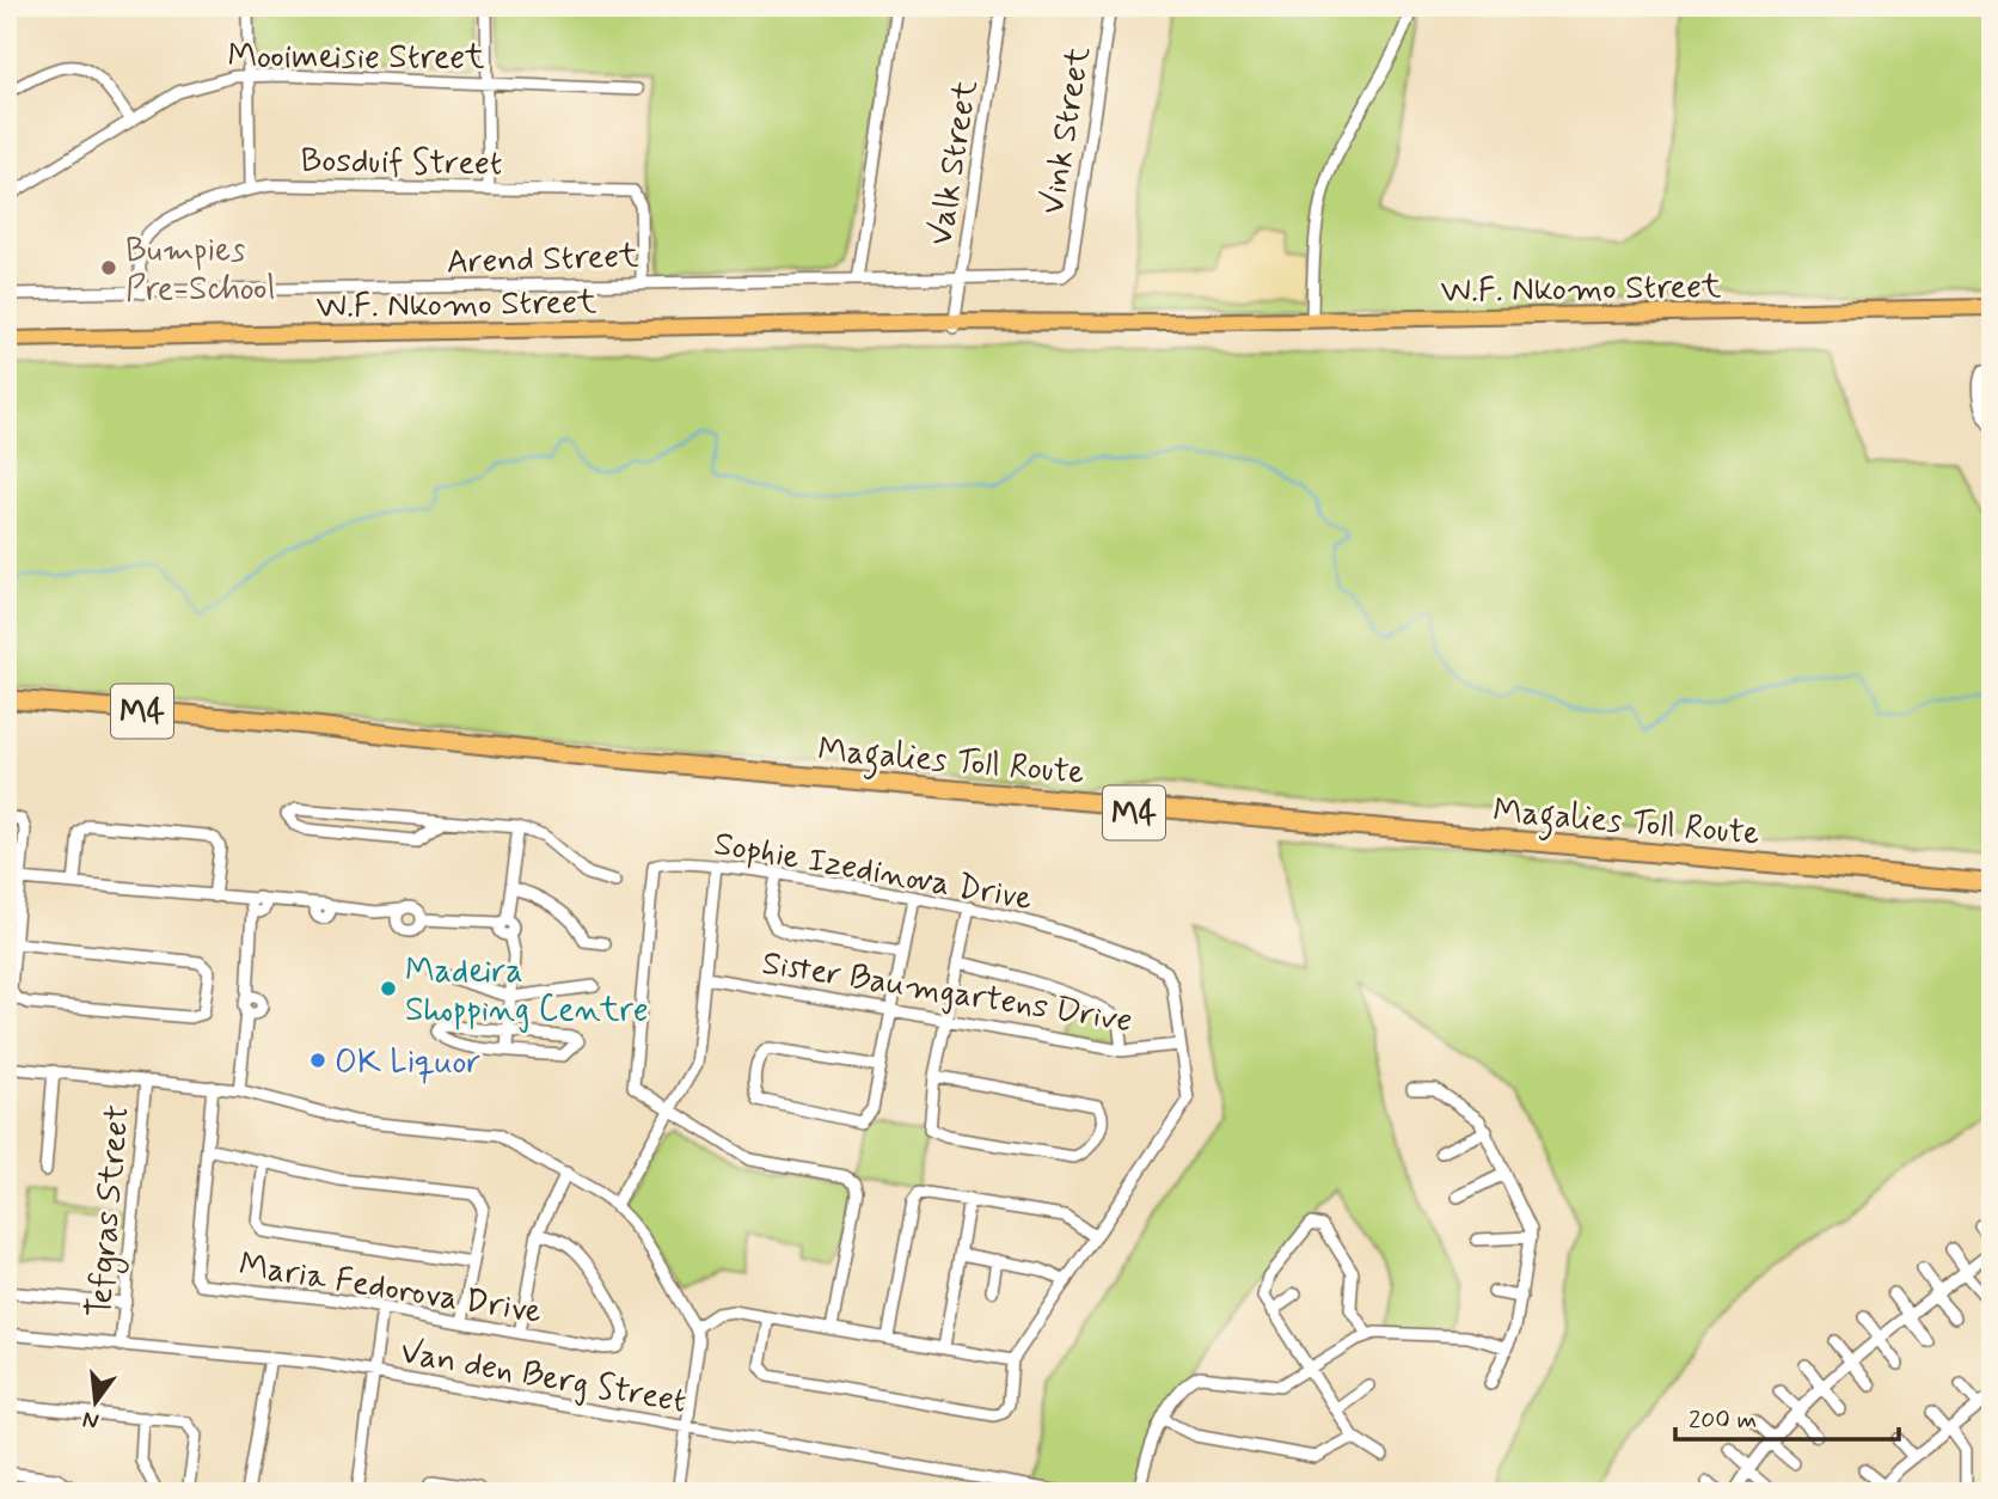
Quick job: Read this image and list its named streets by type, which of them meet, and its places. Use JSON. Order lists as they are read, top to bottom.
{
  "streets": {
    "highway": ["M4", "Magalies Toll Route"],
    "main road": ["W.F. Nkomo Street"],
    "street": [
      "Mooimeisie Street",
      "Vink Street",
      "Bosduif Street",
      "Valk Street",
      "Arend Street",
      "Sophie Izedinova Drive",
      "Sister Baumgartens Drive",
      "Tefgras Street",
      "Maria Fedorova Drive",
      "Van den Berg Street"
    ]
  },
  "crossings": [
    ["Vink Street", "Arend Street"],
    ["Bosduif Street", "Arend Street"],
    ["Valk Street", "Arend Street"],
    ["Valk Street", "W.F. Nkomo Street"],
    ["Sophie Izedinova Drive", "Sister Baumgartens Drive"],
    ["Tefgras Street", "Van den Berg Street"]
  ],
  "places": ["Bumpies Pre-School", "Madeira Shopping Centre", "OK Liquor"],
  "scale_bar": "200 m",
  "north": "bottom"
}
